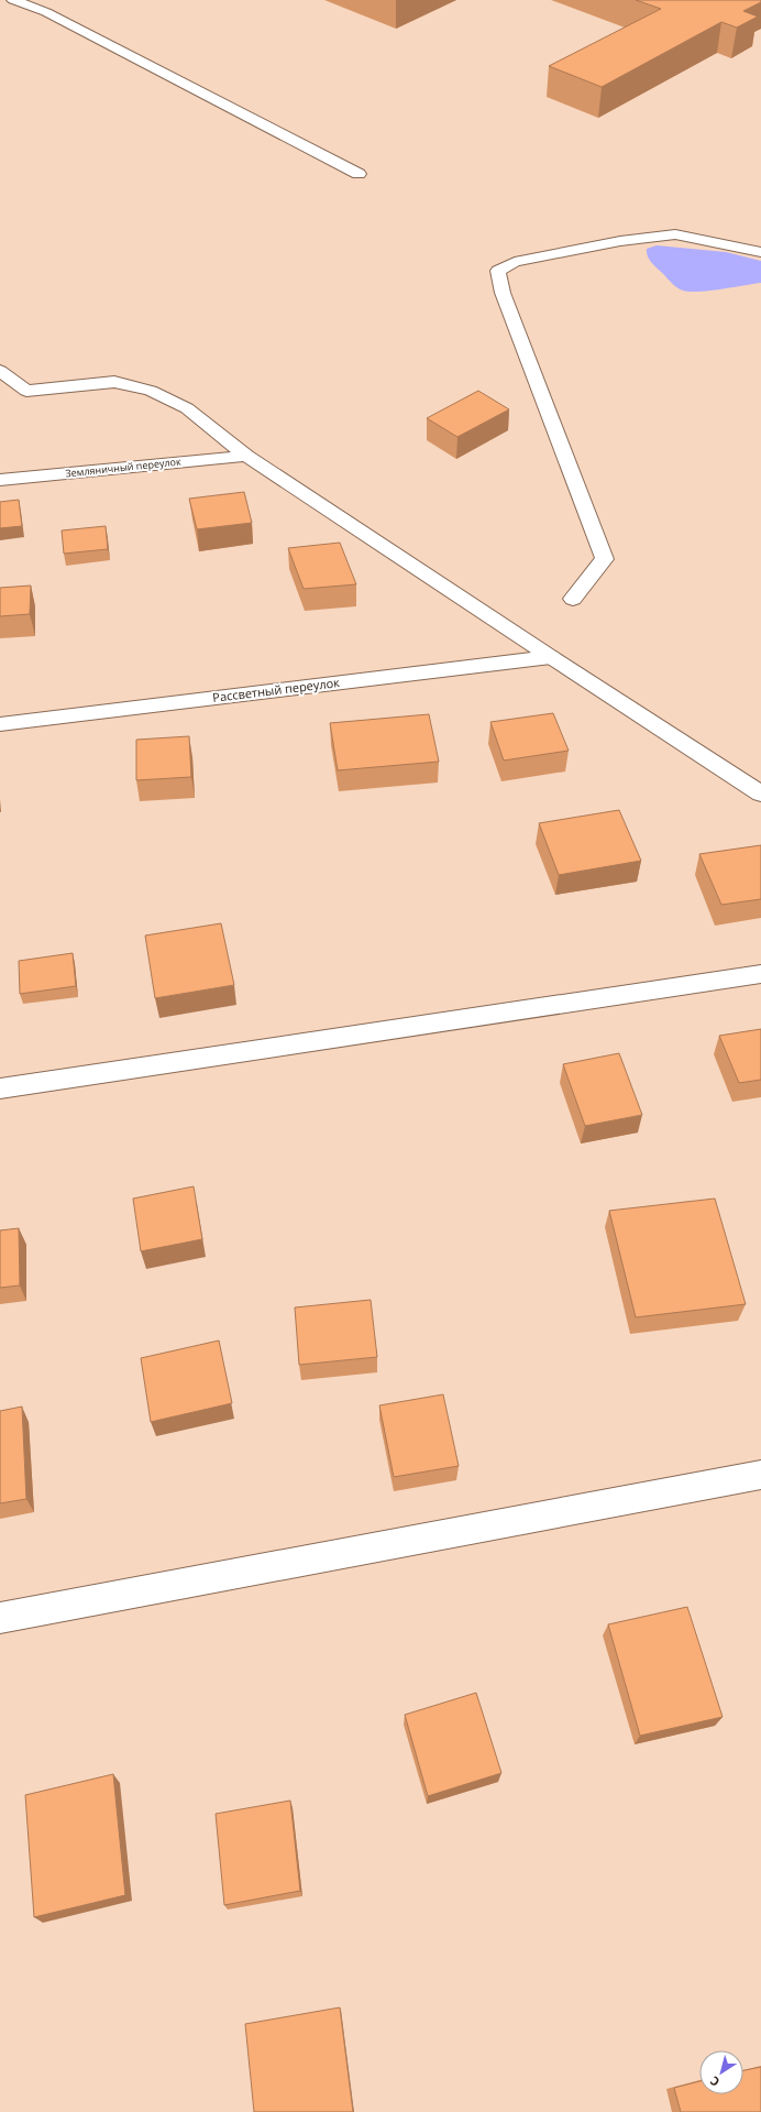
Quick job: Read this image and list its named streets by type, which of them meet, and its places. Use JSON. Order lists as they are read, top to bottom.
{
  "streets": {
    "street": ["Земляничный переулок", "Рассветный переулок"]
  },
  "north": "bottom left"
}
